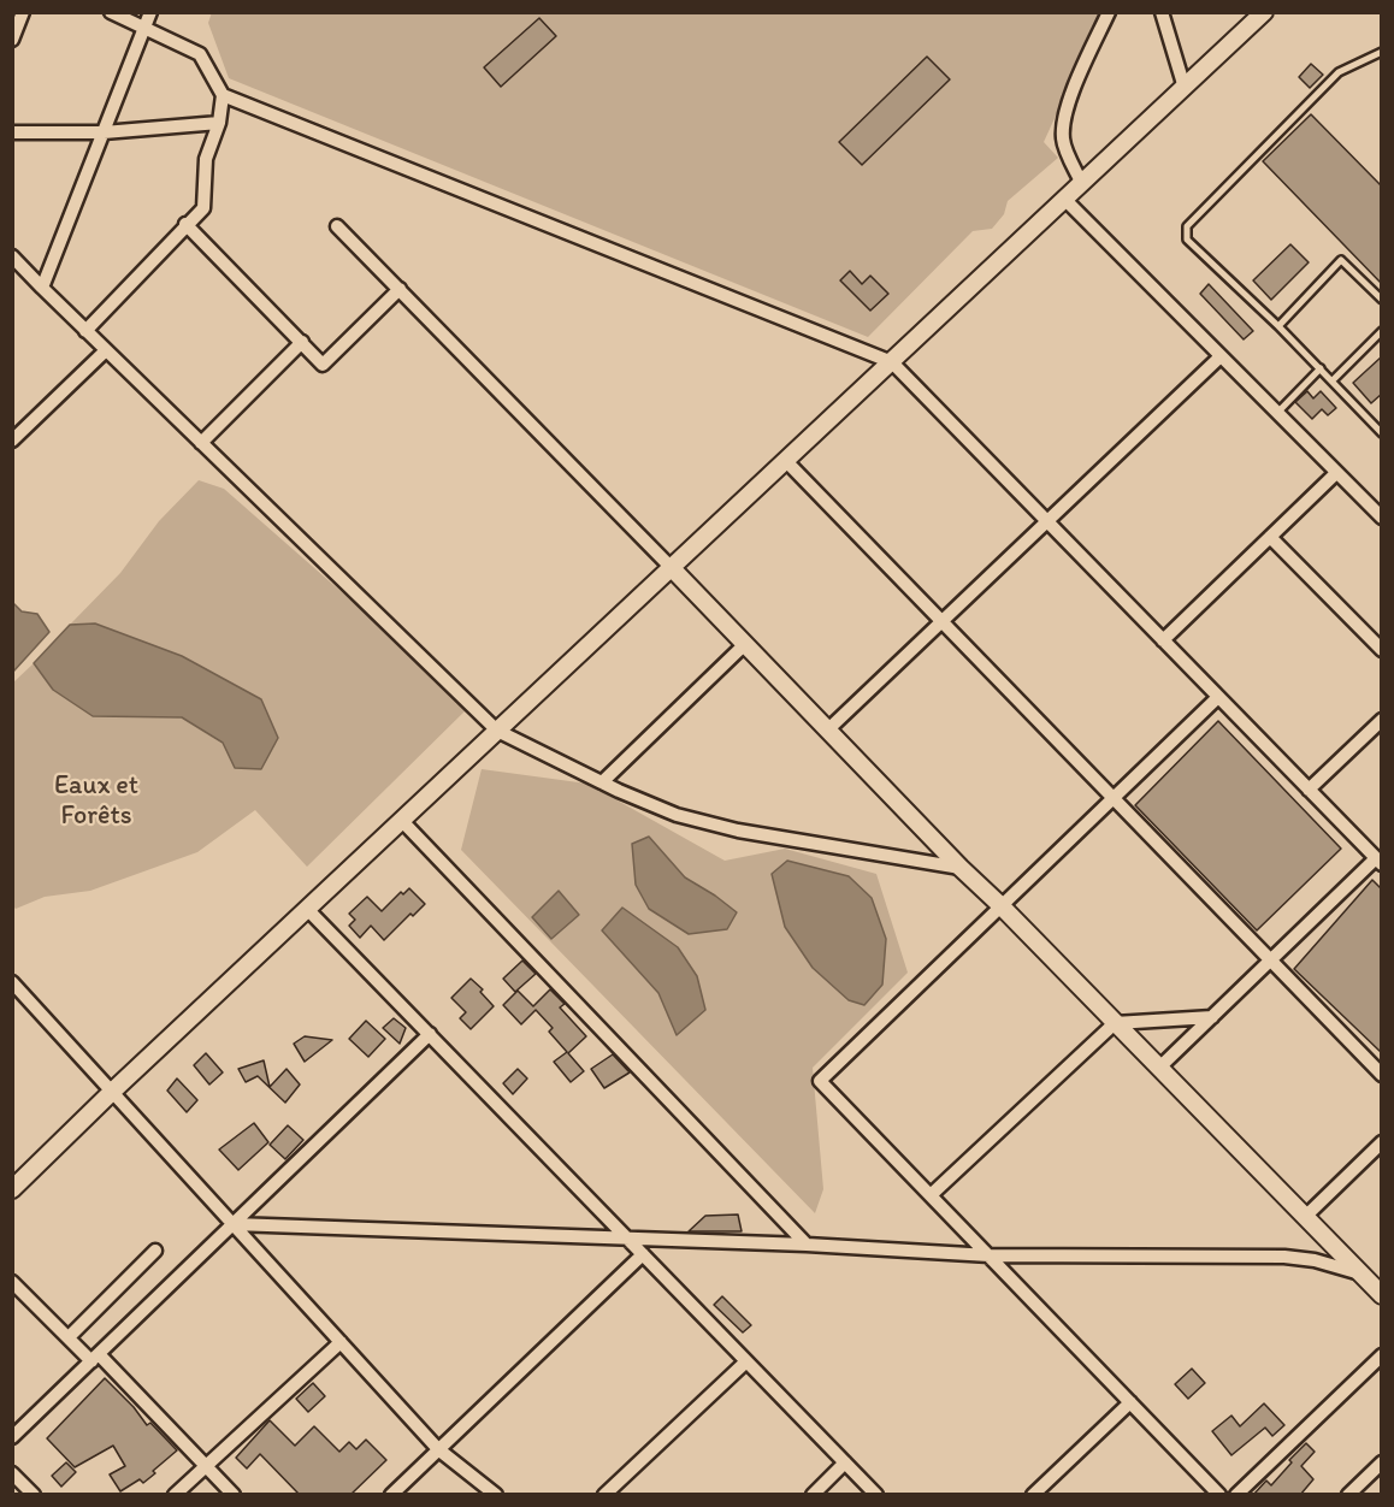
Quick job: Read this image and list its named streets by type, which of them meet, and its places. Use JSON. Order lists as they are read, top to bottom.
{
  "parks": ["Eaux et Forêts"]
}
